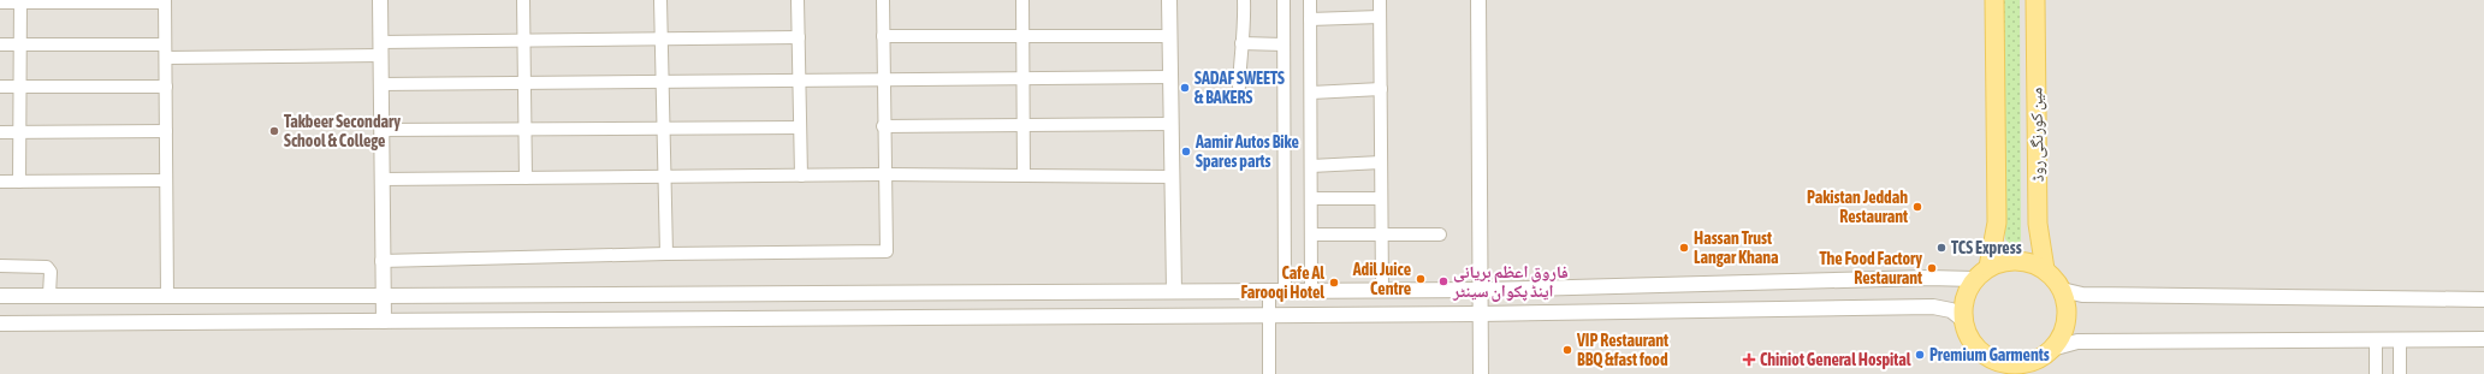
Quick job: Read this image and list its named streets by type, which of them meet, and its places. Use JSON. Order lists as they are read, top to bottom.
{
  "streets": {
    "main road": ["مین کورنگی روڈ"]
  },
  "places": {
    "other": [
      "SADAF SWEETS & BAKERS",
      "Takbeer Secondary School & College",
      "Aamir Autos Bike Spares parts",
      "Pakistan Jeddah Restaurant",
      "Hassan Trust Langar Khana",
      "TCS Express",
      "The Food Factory Restaurant",
      "Adil Juice Centre",
      "فاروق اعظم بریانی اینڈ پکوان سینٹر",
      "Cafe Al Farooqi Hotel",
      "VIP Restaurant BBQ &fast food",
      "Premium Garments"
    ],
    "health": ["Chiniot General Hospital"]
  }
}
